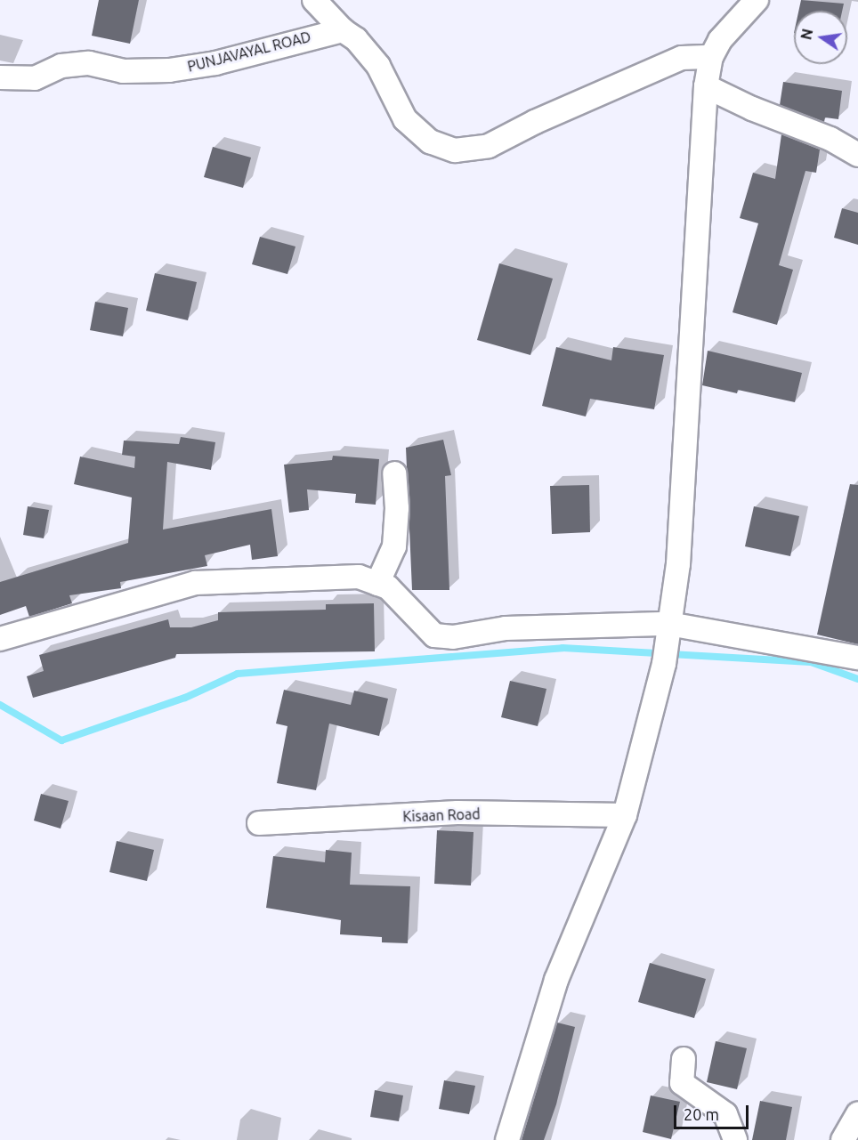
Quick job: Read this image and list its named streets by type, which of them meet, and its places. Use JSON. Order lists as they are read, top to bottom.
{
  "streets": {
    "street": ["PUNJAVAYAL ROAD", "Kisaan Road"]
  },
  "scale_bar": "20 m",
  "north": "left"
}
